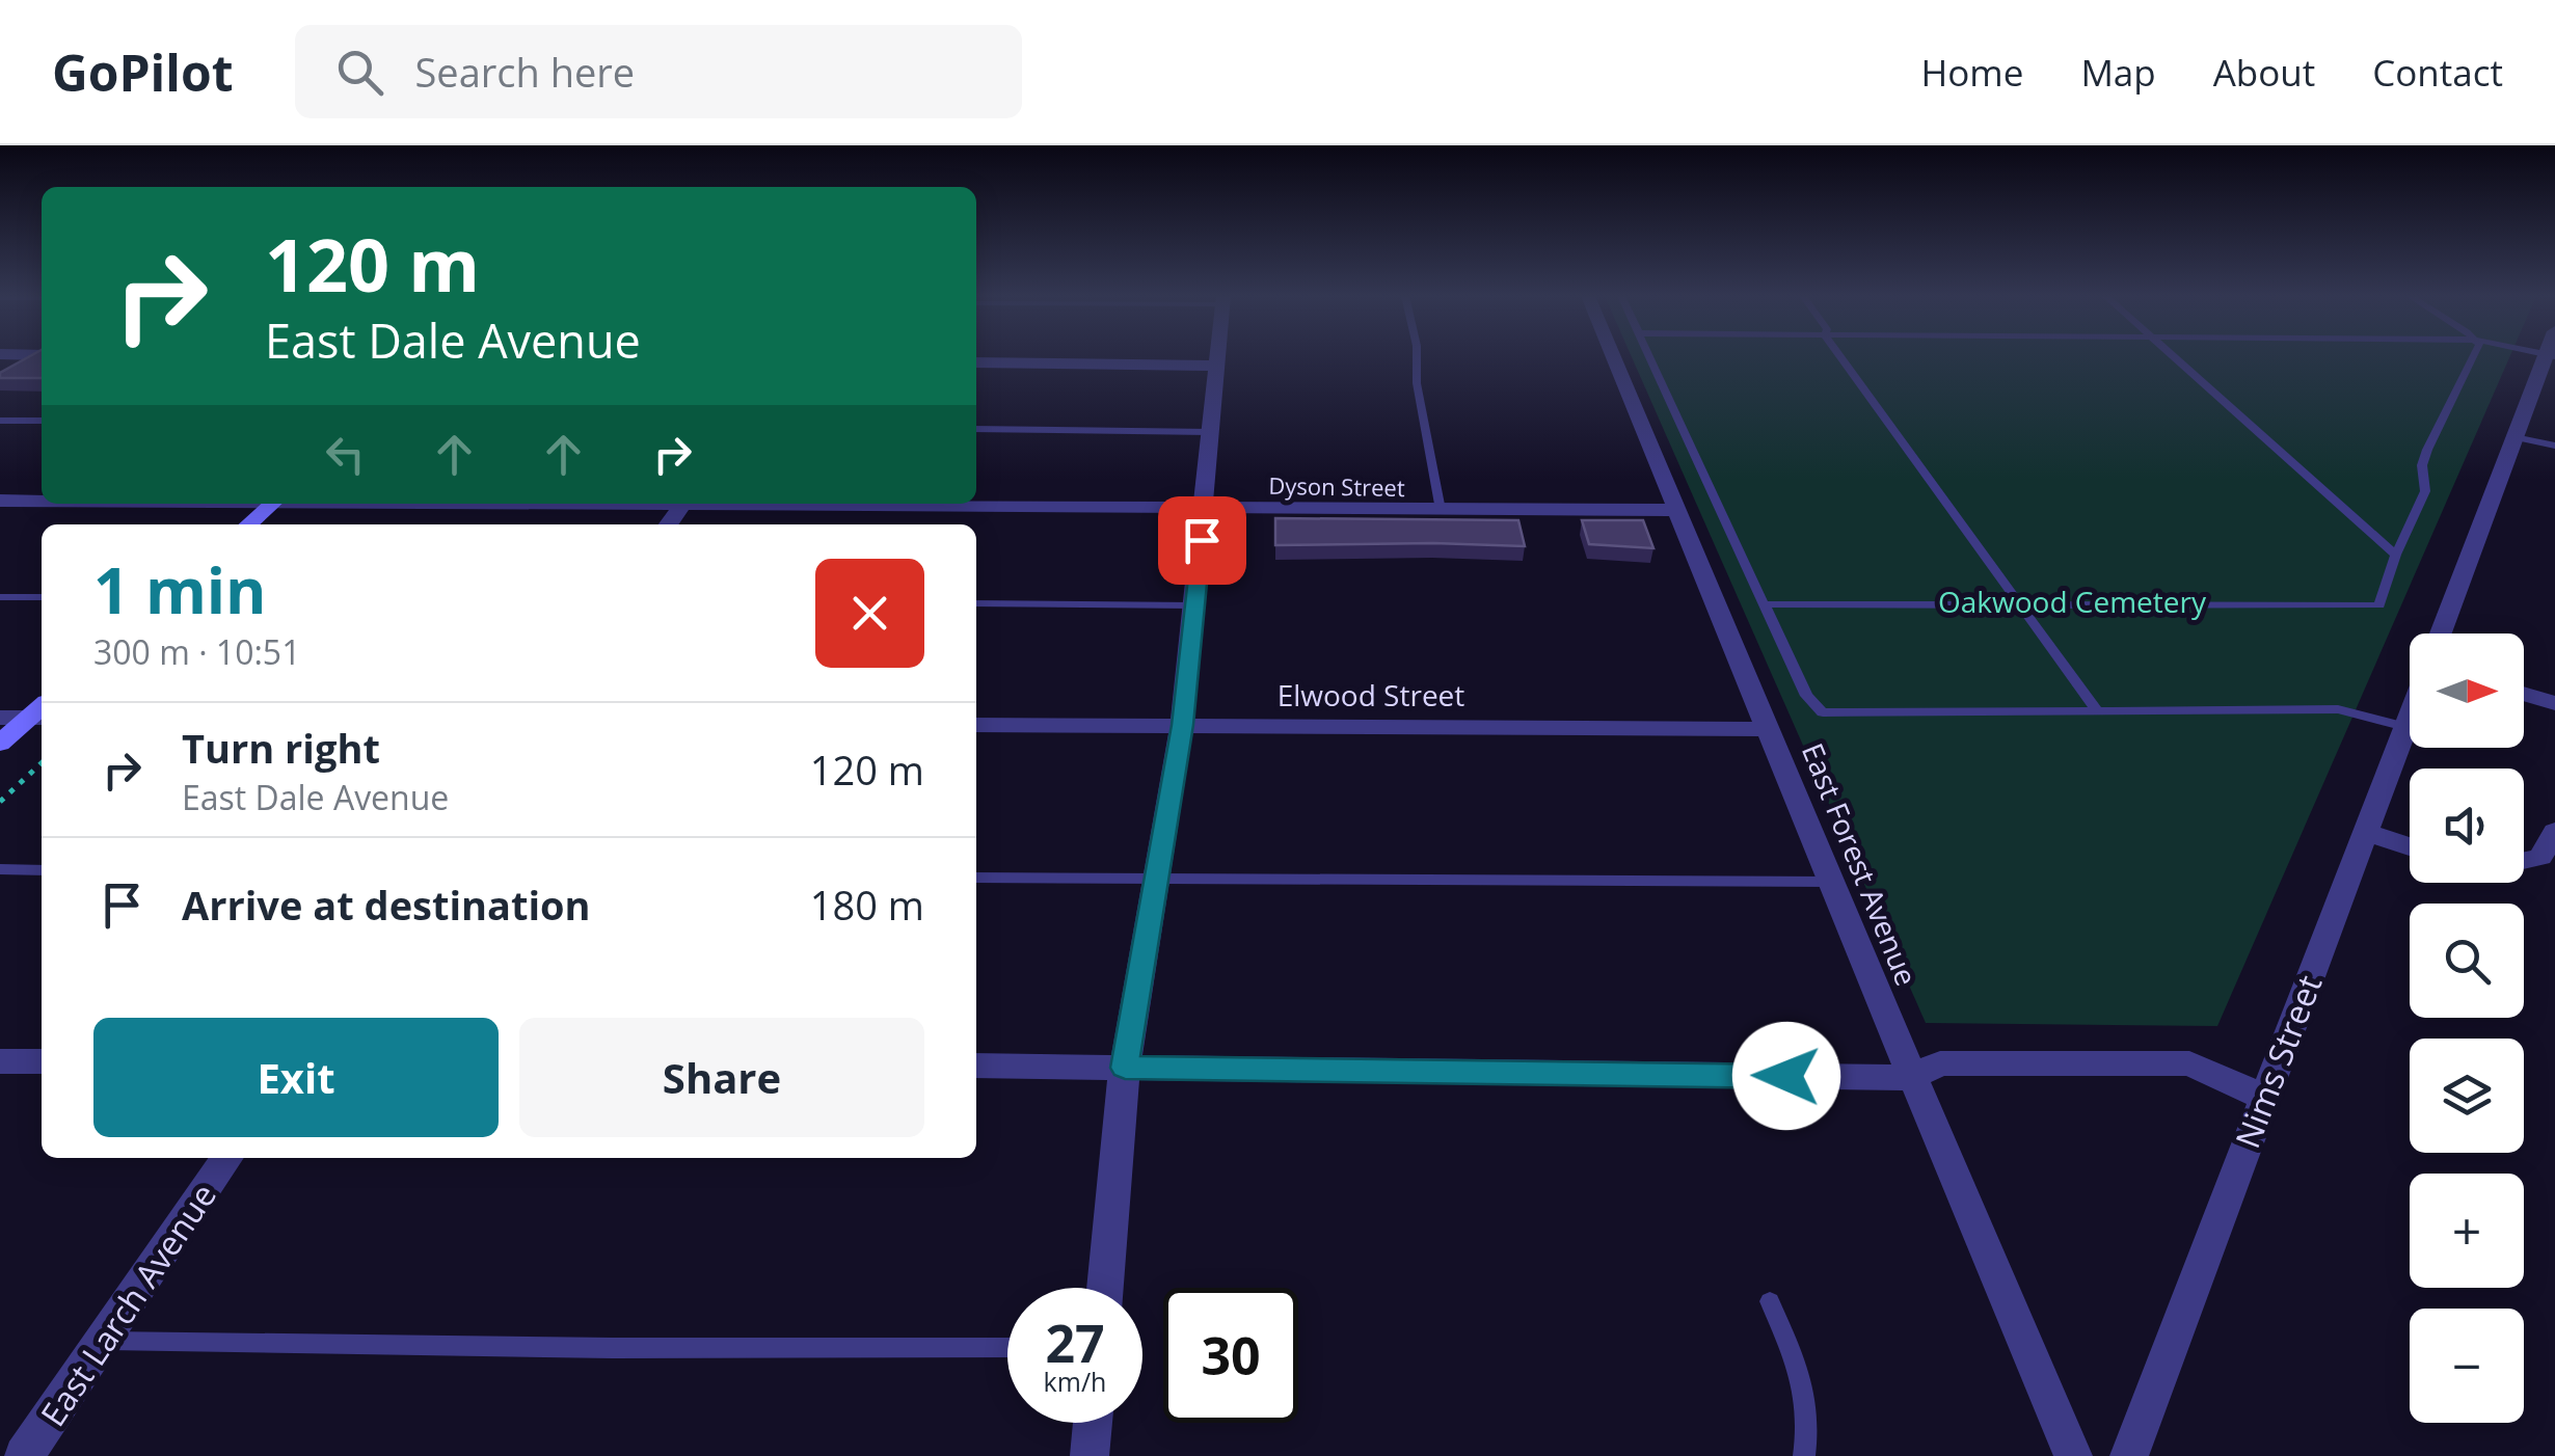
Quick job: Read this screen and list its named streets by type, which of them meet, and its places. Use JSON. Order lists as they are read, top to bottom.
{
  "streets": {
    "street": [
      "Dyson Street",
      "Elwood Street",
      "East Forest Avenue",
      "Nims Street",
      "East Larch Avenue"
    ]
  },
  "crossings": [
    ["Dyson Street", "East Forest Avenue"],
    ["Elwood Street", "East Forest Avenue"]
  ],
  "parks": ["Oakwood Cemetery"],
  "north": "right",
  "page": {
    "header": "GoPilot",
    "search": "Search here",
    "nav": [
      "Home",
      "Map",
      "About",
      "Contact"
    ],
    "turn": ["120 m", "East Dale Avenue"],
    "heading": ["1 min", "300 m · 10:51"],
    "map_buttons": ["+", "−"],
    "list": [
      {
        "name": "Turn right",
        "note": "East Dale Avenue",
        "value": "120 m"
      },
      {
        "name": "Arrive at destination",
        "value": "180 m"
      }
    ],
    "buttons": ["Exit", "Share"],
    "speed": "27 km/h",
    "limit": "30"
  }
}
